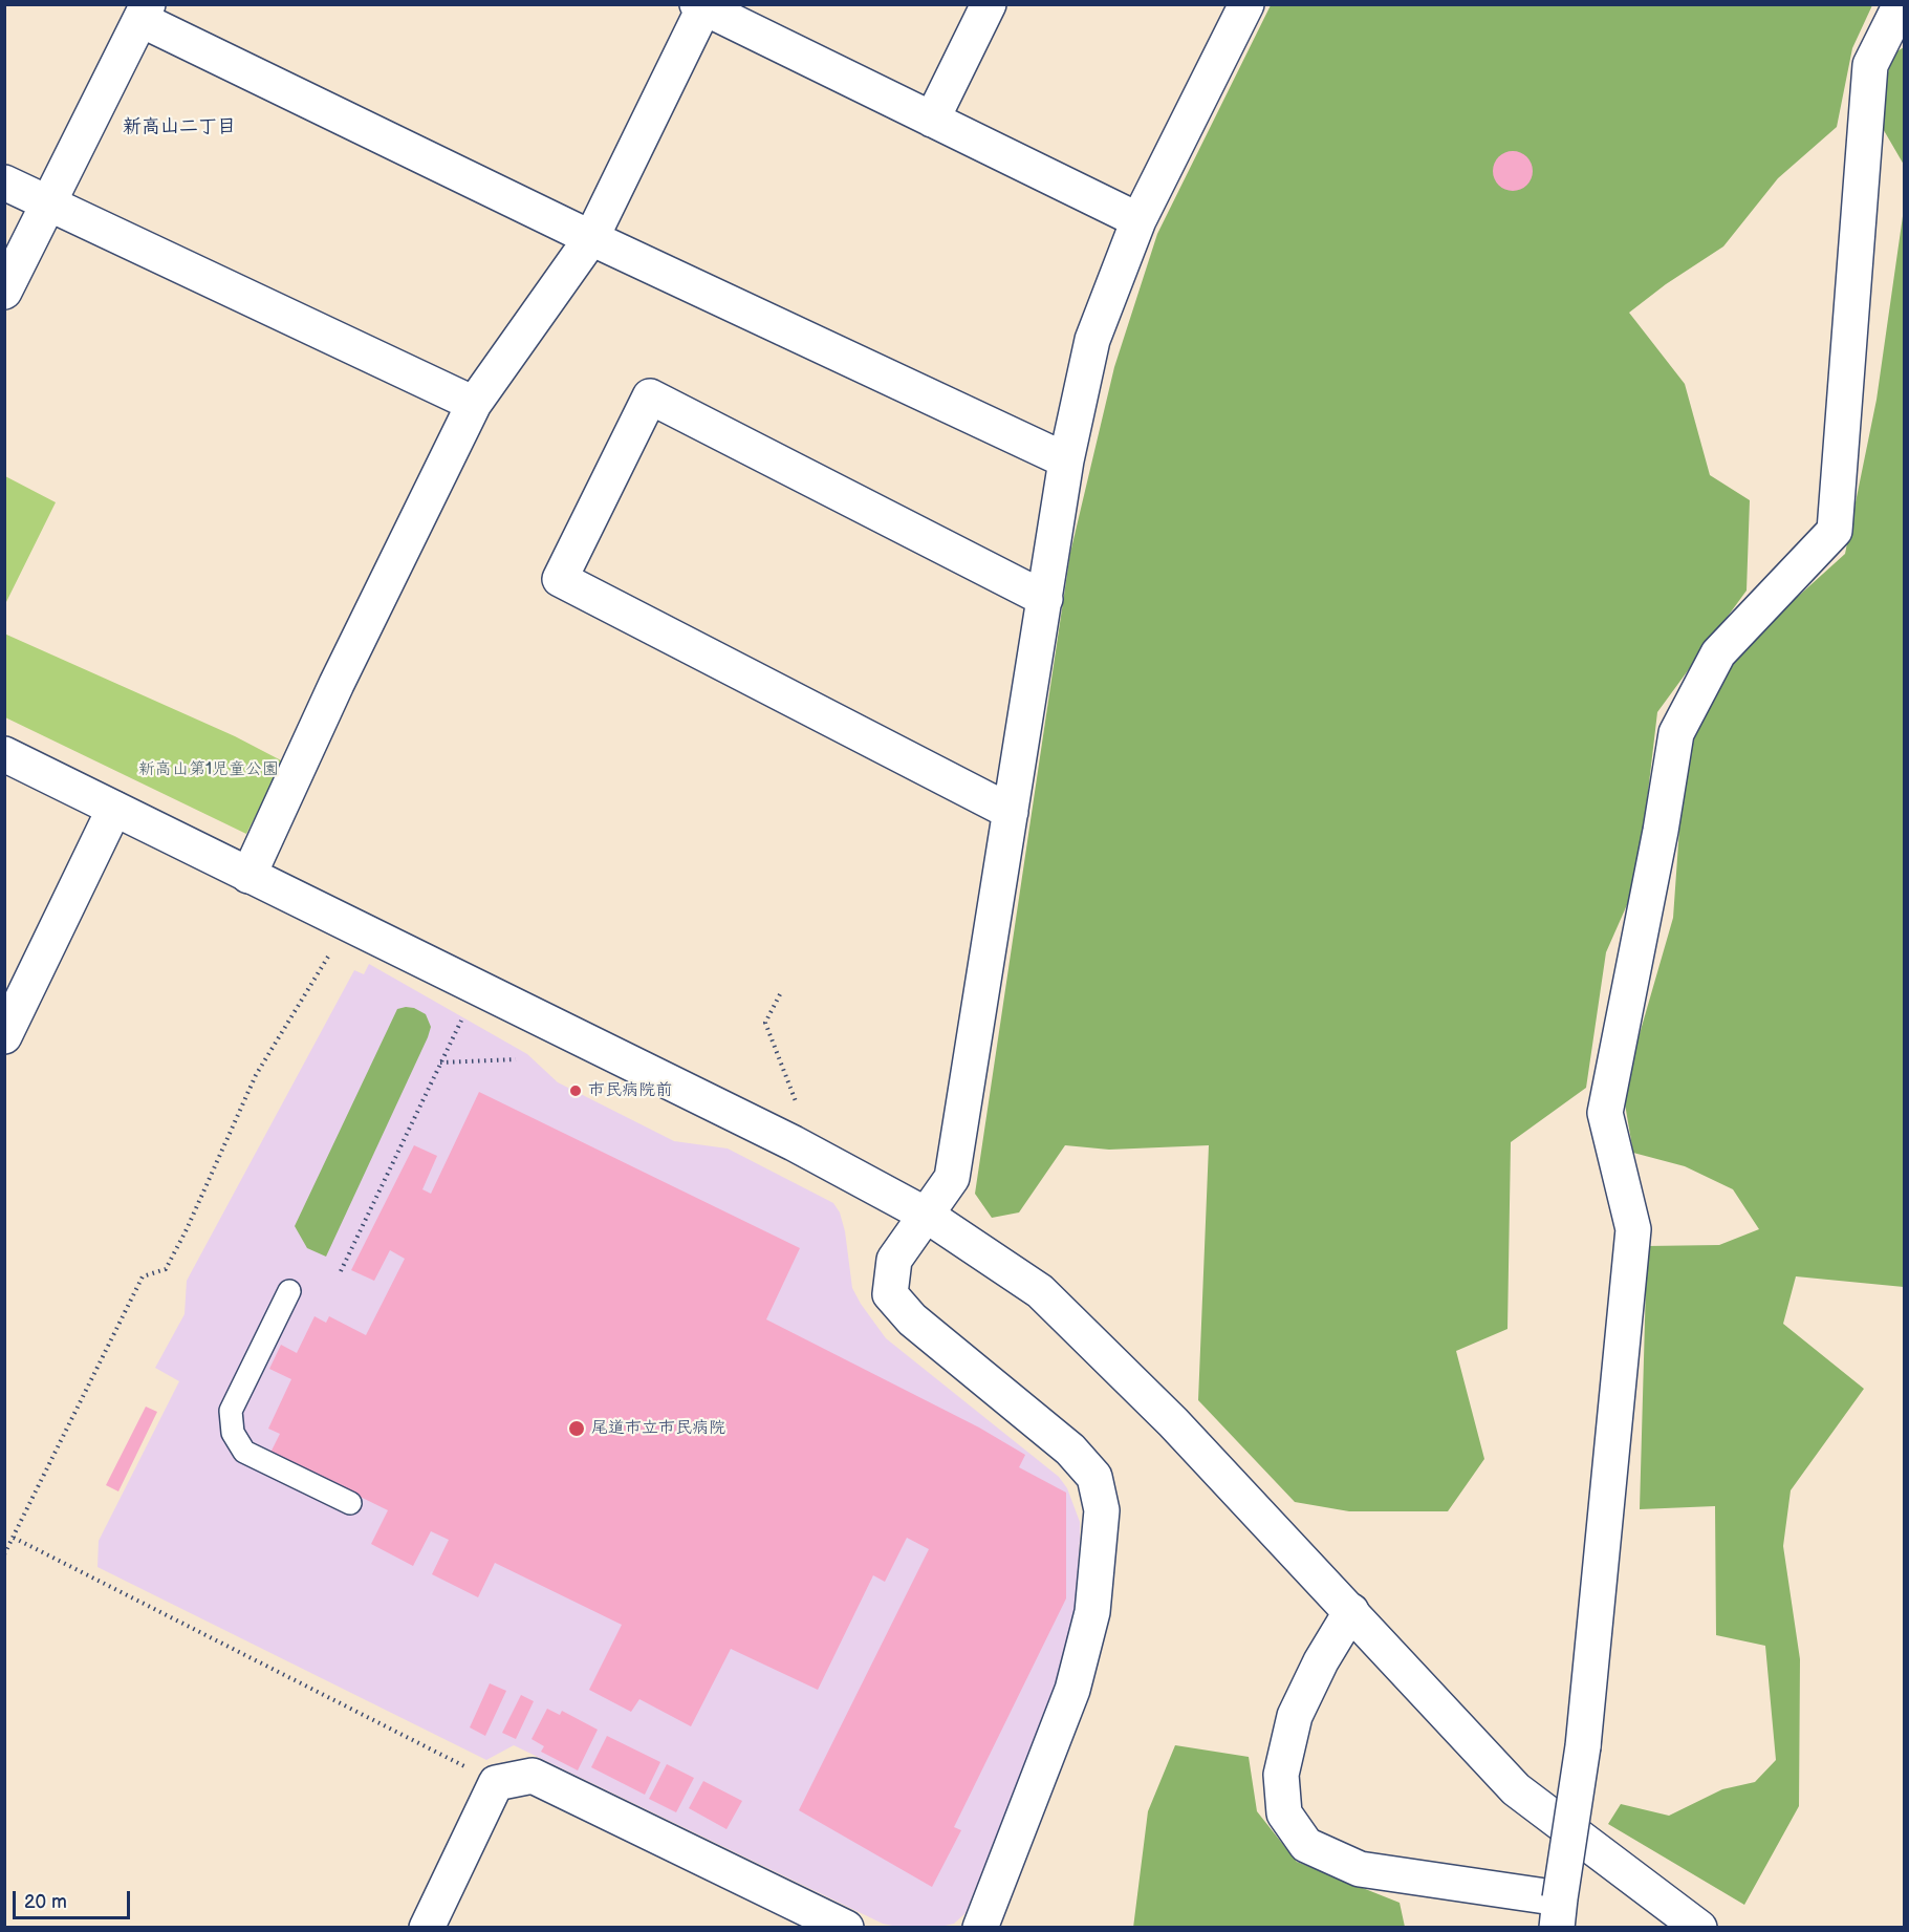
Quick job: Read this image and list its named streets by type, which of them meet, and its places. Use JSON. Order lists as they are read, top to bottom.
{
  "districts": ["新高山二丁目"],
  "parks": ["新高山第1児童公園"],
  "places": ["市民病院前", "尾道市立市民病院"],
  "scale_bar": "20 m"
}
